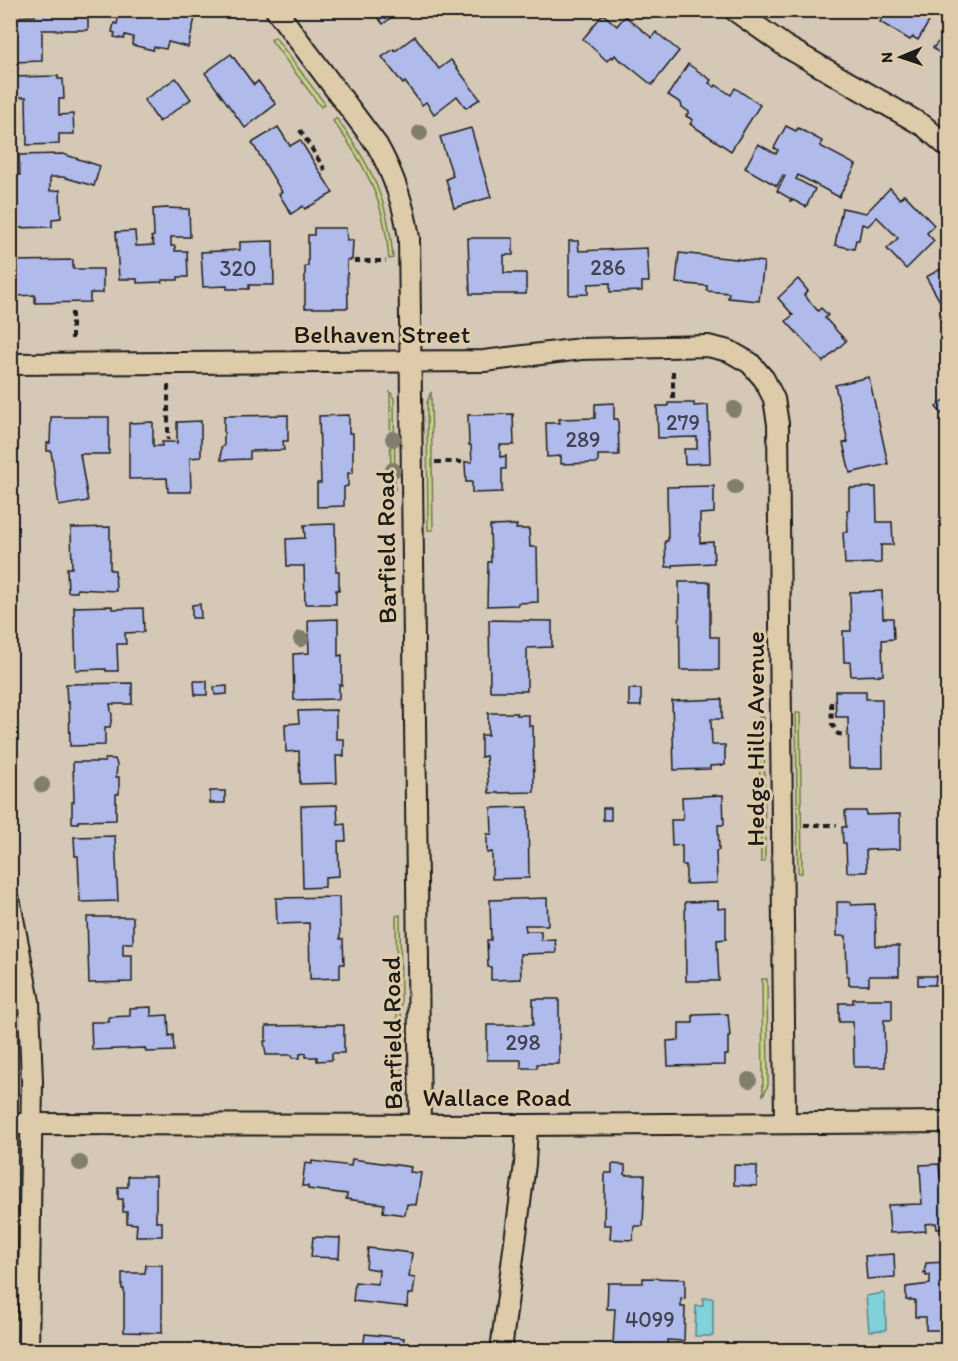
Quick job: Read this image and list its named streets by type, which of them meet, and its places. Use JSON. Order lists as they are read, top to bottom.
{
  "streets": {
    "street": [
      "Belhaven Street",
      "Barfield Road",
      "Hedge Hills Avenue",
      "Wallace Road"
    ]
  },
  "crossings": [
    ["Belhaven Street", "Barfield Road"],
    ["Belhaven Street", "Hedge Hills Avenue"],
    ["Barfield Road", "Wallace Road"],
    ["Hedge Hills Avenue", "Wallace Road"]
  ],
  "house_numbers": [
    "286",
    "320",
    "279",
    "289",
    "298",
    "4099"
  ],
  "north": "left"
}
